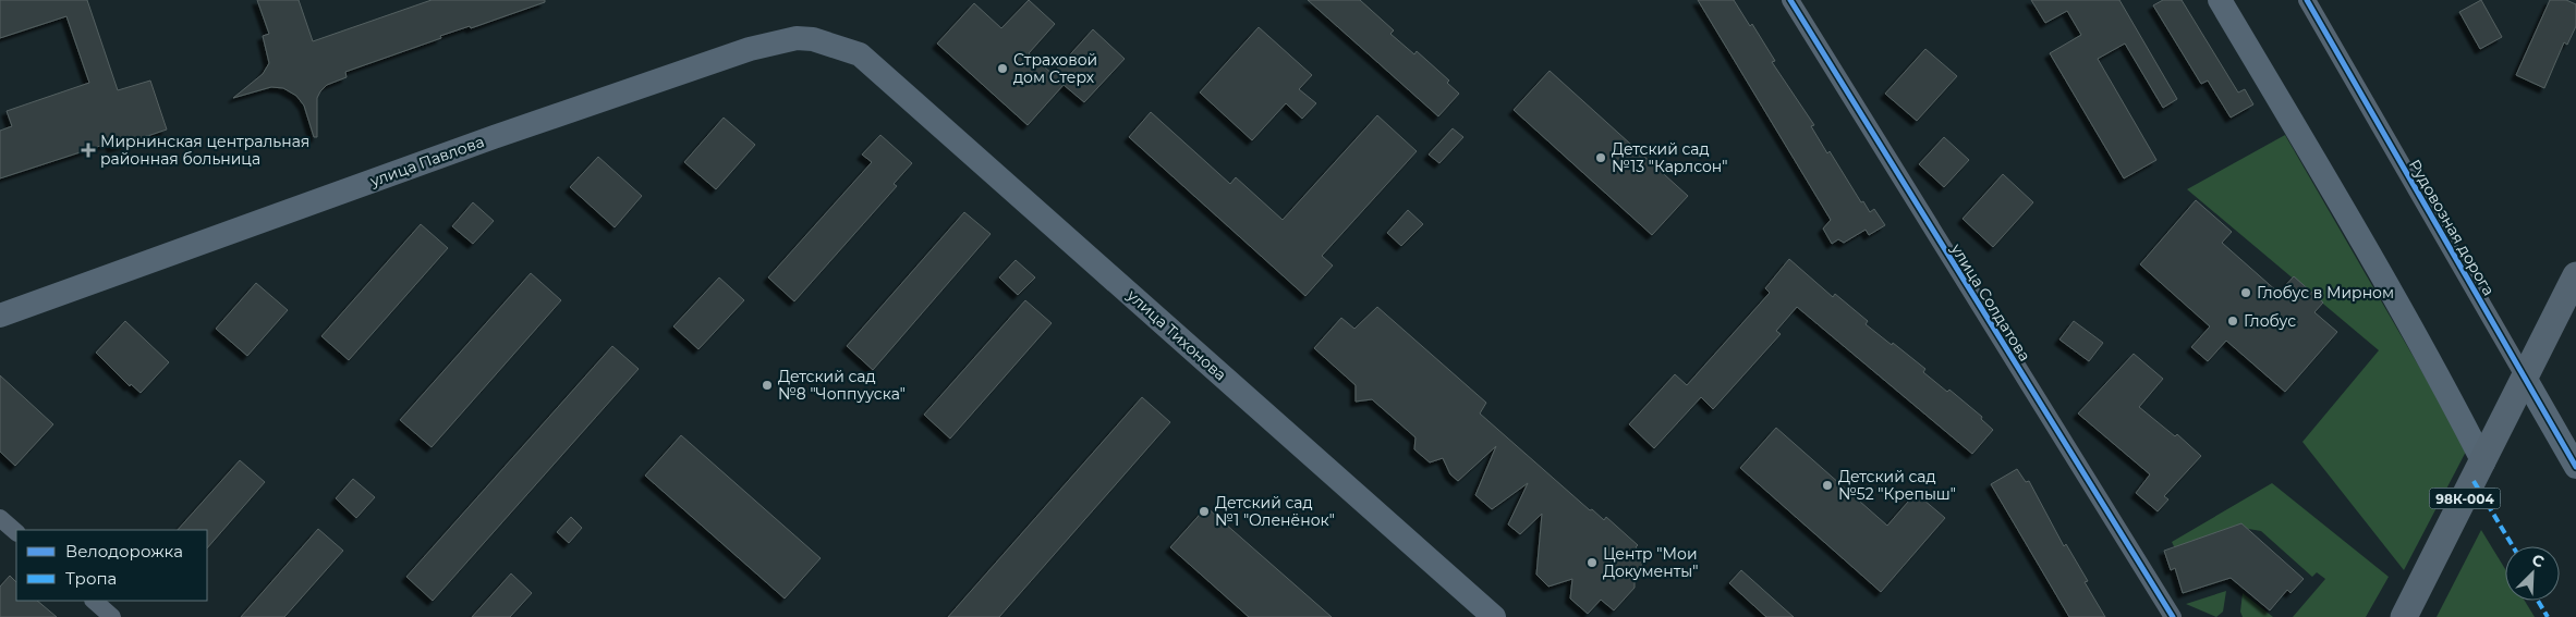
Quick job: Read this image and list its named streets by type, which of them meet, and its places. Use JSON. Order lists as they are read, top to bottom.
{
  "streets": {
    "main road": [
      "улица Павлова",
      "Рудовозная дорога",
      "улица Тихонова",
      "98К-004"
    ],
    "street": ["улица Солдатова"]
  },
  "crossings": [
    ["улица Павлова", "улица Тихонова"],
    ["Рудовозная дорога", "98К-004"]
  ],
  "places": {
    "other": [
      "Страховой дом Стерх",
      "Детский сад №13 \"Карлсон\"",
      "Глобус в Мирном",
      "Глобус",
      "Детский сад №8 \"Чоппууска\"",
      "Детский сад №52 \"Крепыш\"",
      "Детский сад №1 \"Оленёнок\"",
      "Центр \"Мои Документы\""
    ],
    "health": ["Мирнинская центральная районная больница"]
  },
  "legend": ["Велодорожка", "Тропа"],
  "north": "top right"
}
